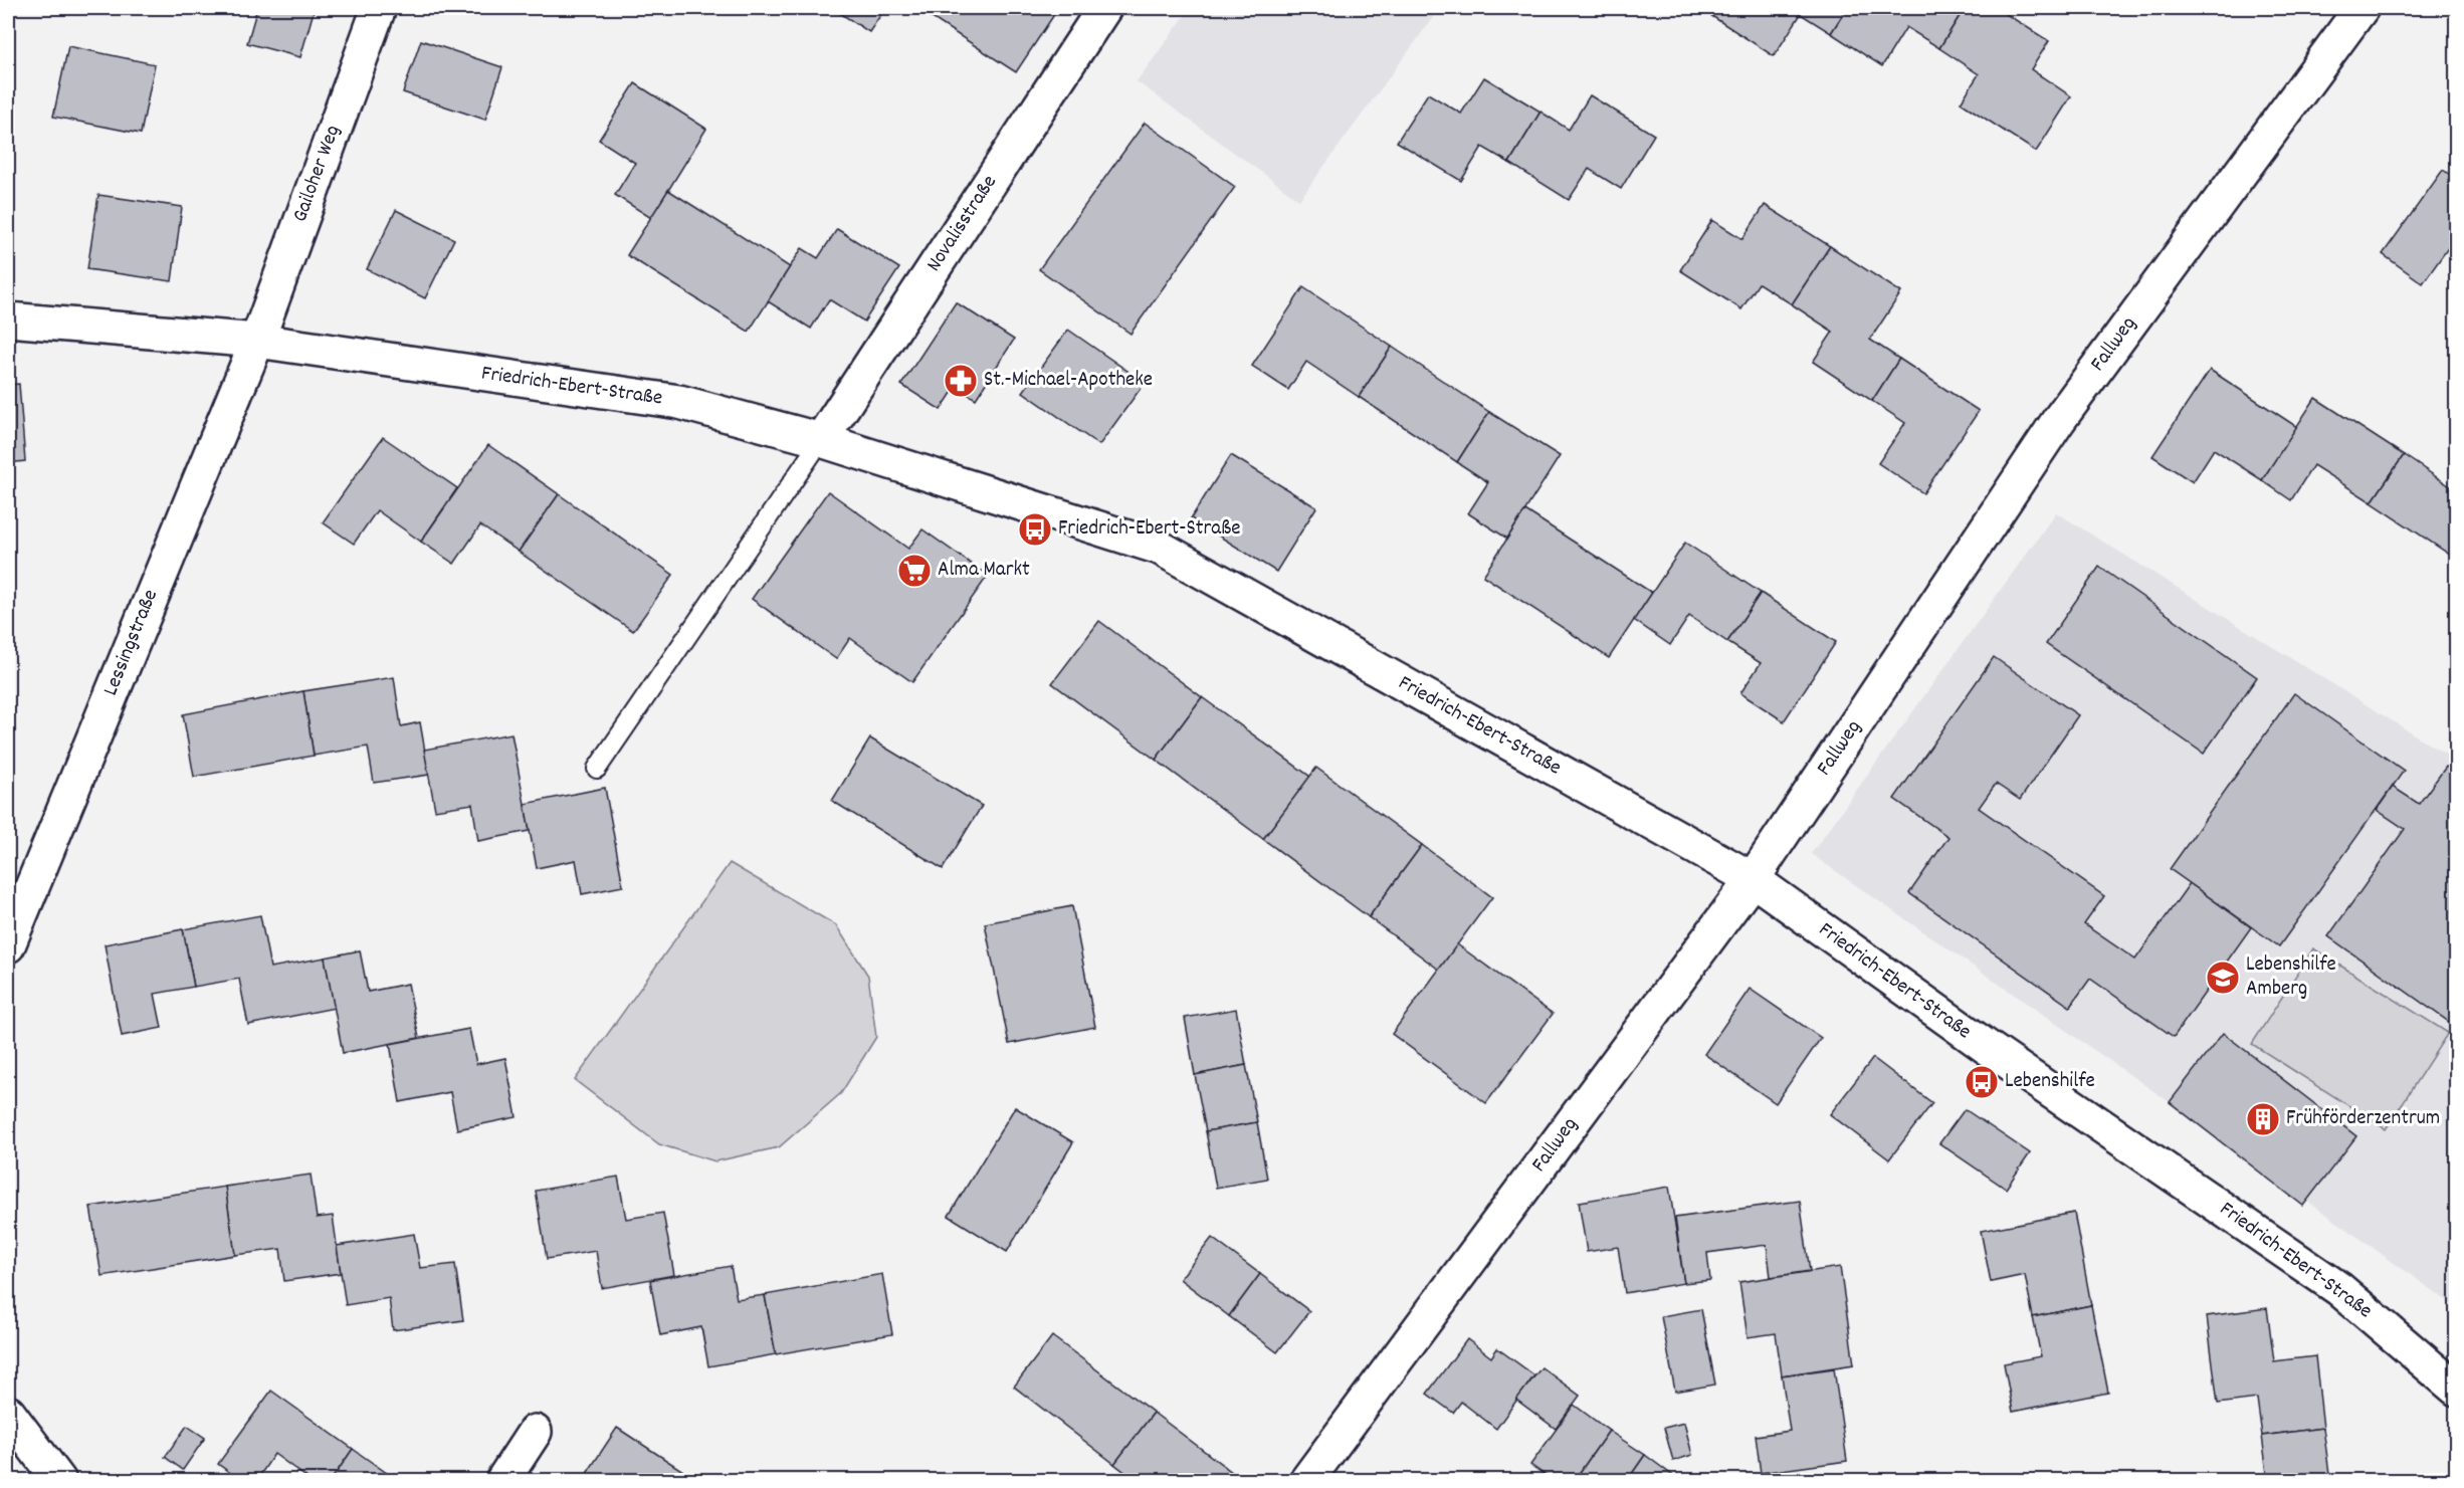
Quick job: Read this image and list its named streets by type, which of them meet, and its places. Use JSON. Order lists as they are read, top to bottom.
{
  "streets": {
    "street": [
      "Gailoher Weg",
      "Novalisstraße",
      "Fallweg",
      "Friedrich-Ebert-Straße",
      "Lessingstraße"
    ]
  },
  "crossings": [
    ["Gailoher Weg", "Friedrich-Ebert-Straße"],
    ["Gailoher Weg", "Lessingstraße"],
    ["Novalisstraße", "Friedrich-Ebert-Straße"],
    ["Fallweg", "Friedrich-Ebert-Straße"],
    ["Friedrich-Ebert-Straße", "Lessingstraße"]
  ],
  "places": {
    "pharmacy": ["St.-Michael-Apotheke"],
    "bus stop": ["Friedrich-Ebert-Straße", "Lebenshilfe"],
    "supermarket": ["Alma Markt"],
    "school or university": ["Lebenshilfe Amberg"],
    "building": ["Frühförderzentrum"]
  }
}
